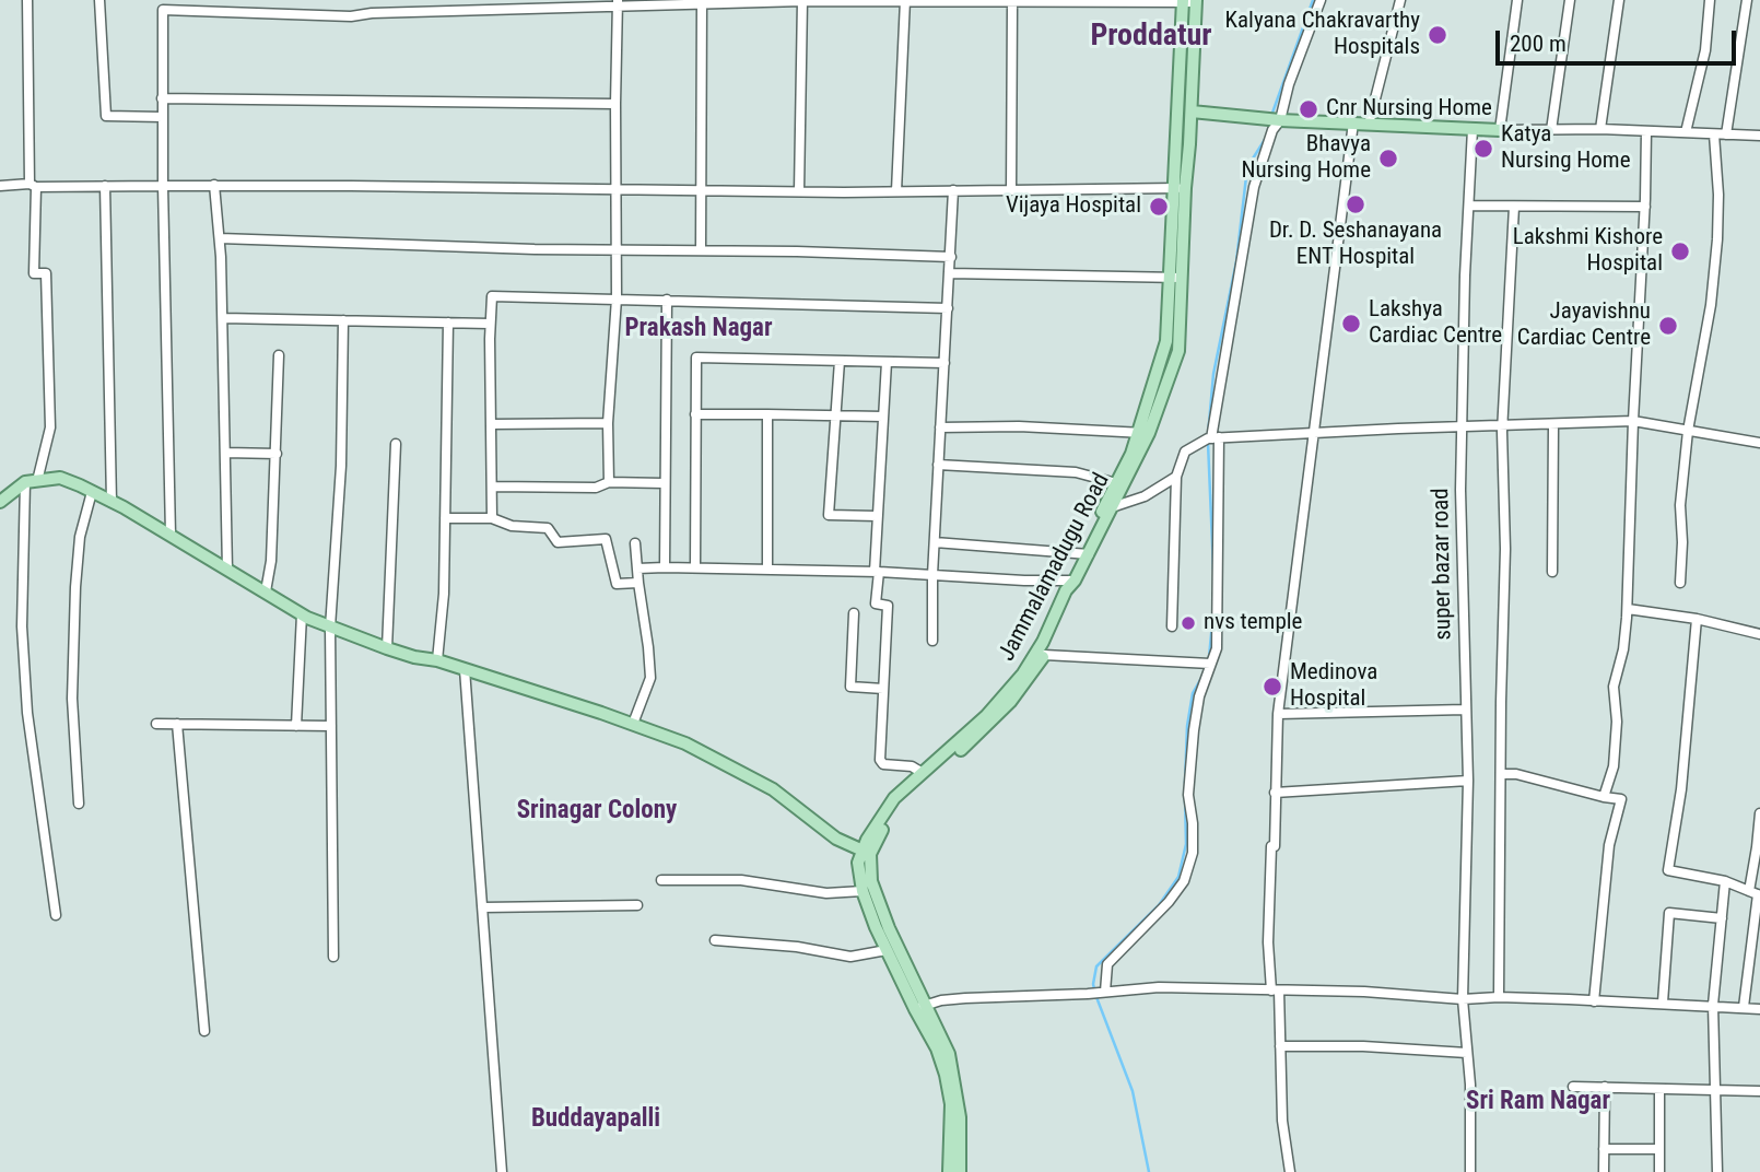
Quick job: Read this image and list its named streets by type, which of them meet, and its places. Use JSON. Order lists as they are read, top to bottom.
{
  "streets": {
    "main road": ["Jammalamadugu Road"],
    "street": ["super bazar road"]
  },
  "districts": [
    "Proddatur",
    "Prakash Nagar",
    "Srinagar Colony",
    "Sri Ram Nagar",
    "Buddayapalli"
  ],
  "places": [
    "Kalyana Chakravarthy Hospitals",
    "Cnr Nursing Home",
    "Katya Nursing Home",
    "Bhavya Nursing Home",
    "Dr. D. Seshanayana ENT Hospital",
    "Vijaya Hospital",
    "Lakshmi Kishore Hospital",
    "Lakshya Cardiac Centre",
    "Jayavishnu Cardiac Centre",
    "nvs temple",
    "Medinova Hospital"
  ],
  "scale_bar": "200 m"
}
